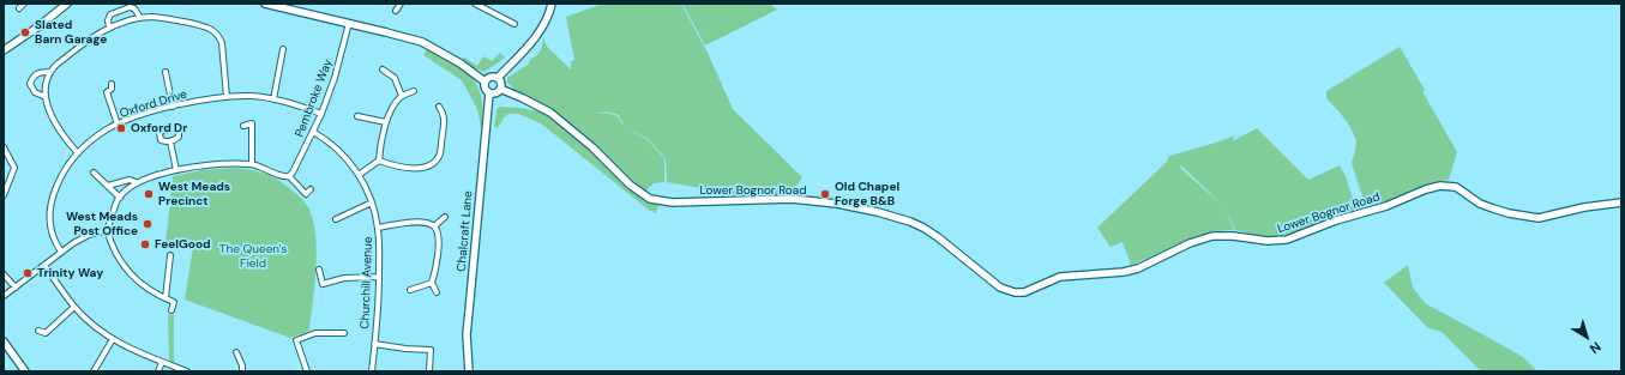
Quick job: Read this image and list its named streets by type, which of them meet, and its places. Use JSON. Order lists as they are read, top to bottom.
{
  "streets": {
    "main road": ["Lower Bognor Road", "Chalcraft Lane"],
    "street": ["Pembroke Way", "Oxford Drive", "Churchill Avenue"]
  },
  "crossings": [
    ["Pembroke Way", "Oxford Drive"],
    ["Pembroke Way", "Churchill Avenue"],
    ["Lower Bognor Road", "Chalcraft Lane"]
  ],
  "parks": ["The Queen's Field"],
  "places": [
    "Slated Barn Garage",
    "Oxford Dr",
    "West Meads Precinct",
    "Old Chapel Forge B&B",
    "West Meads Post Office",
    "FeelGood",
    "Trinity Way"
  ],
  "north": "bottom right"
}
